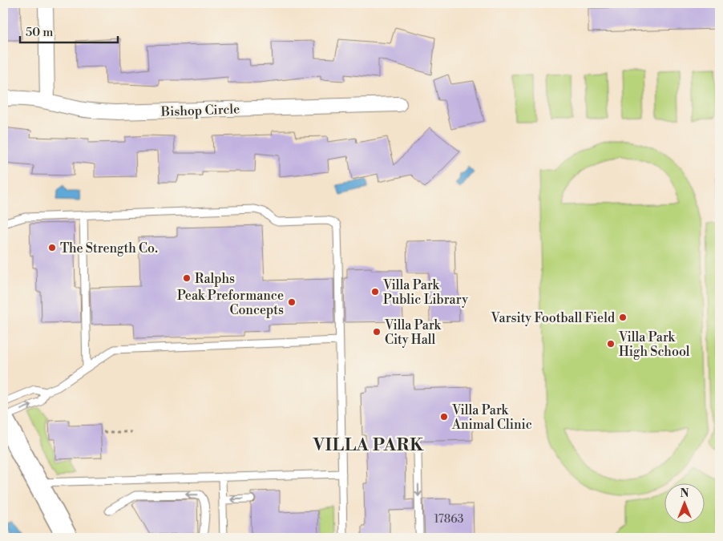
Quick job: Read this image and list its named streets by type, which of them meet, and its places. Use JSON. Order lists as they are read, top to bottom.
{
  "streets": {
    "street": ["Bishop Circle"]
  },
  "districts": ["VILLA PARK"],
  "places": [
    "The Strength Co.",
    "Ralphs",
    "Villa Park Public Library",
    "Peak Preformance Concepts",
    "Varsity Football Field",
    "Villa Park City Hall",
    "Villa Park High School",
    "Villa Park Animal Clinic"
  ],
  "house_numbers": ["17863"],
  "scale_bar": "50 m",
  "north": "top"
}
